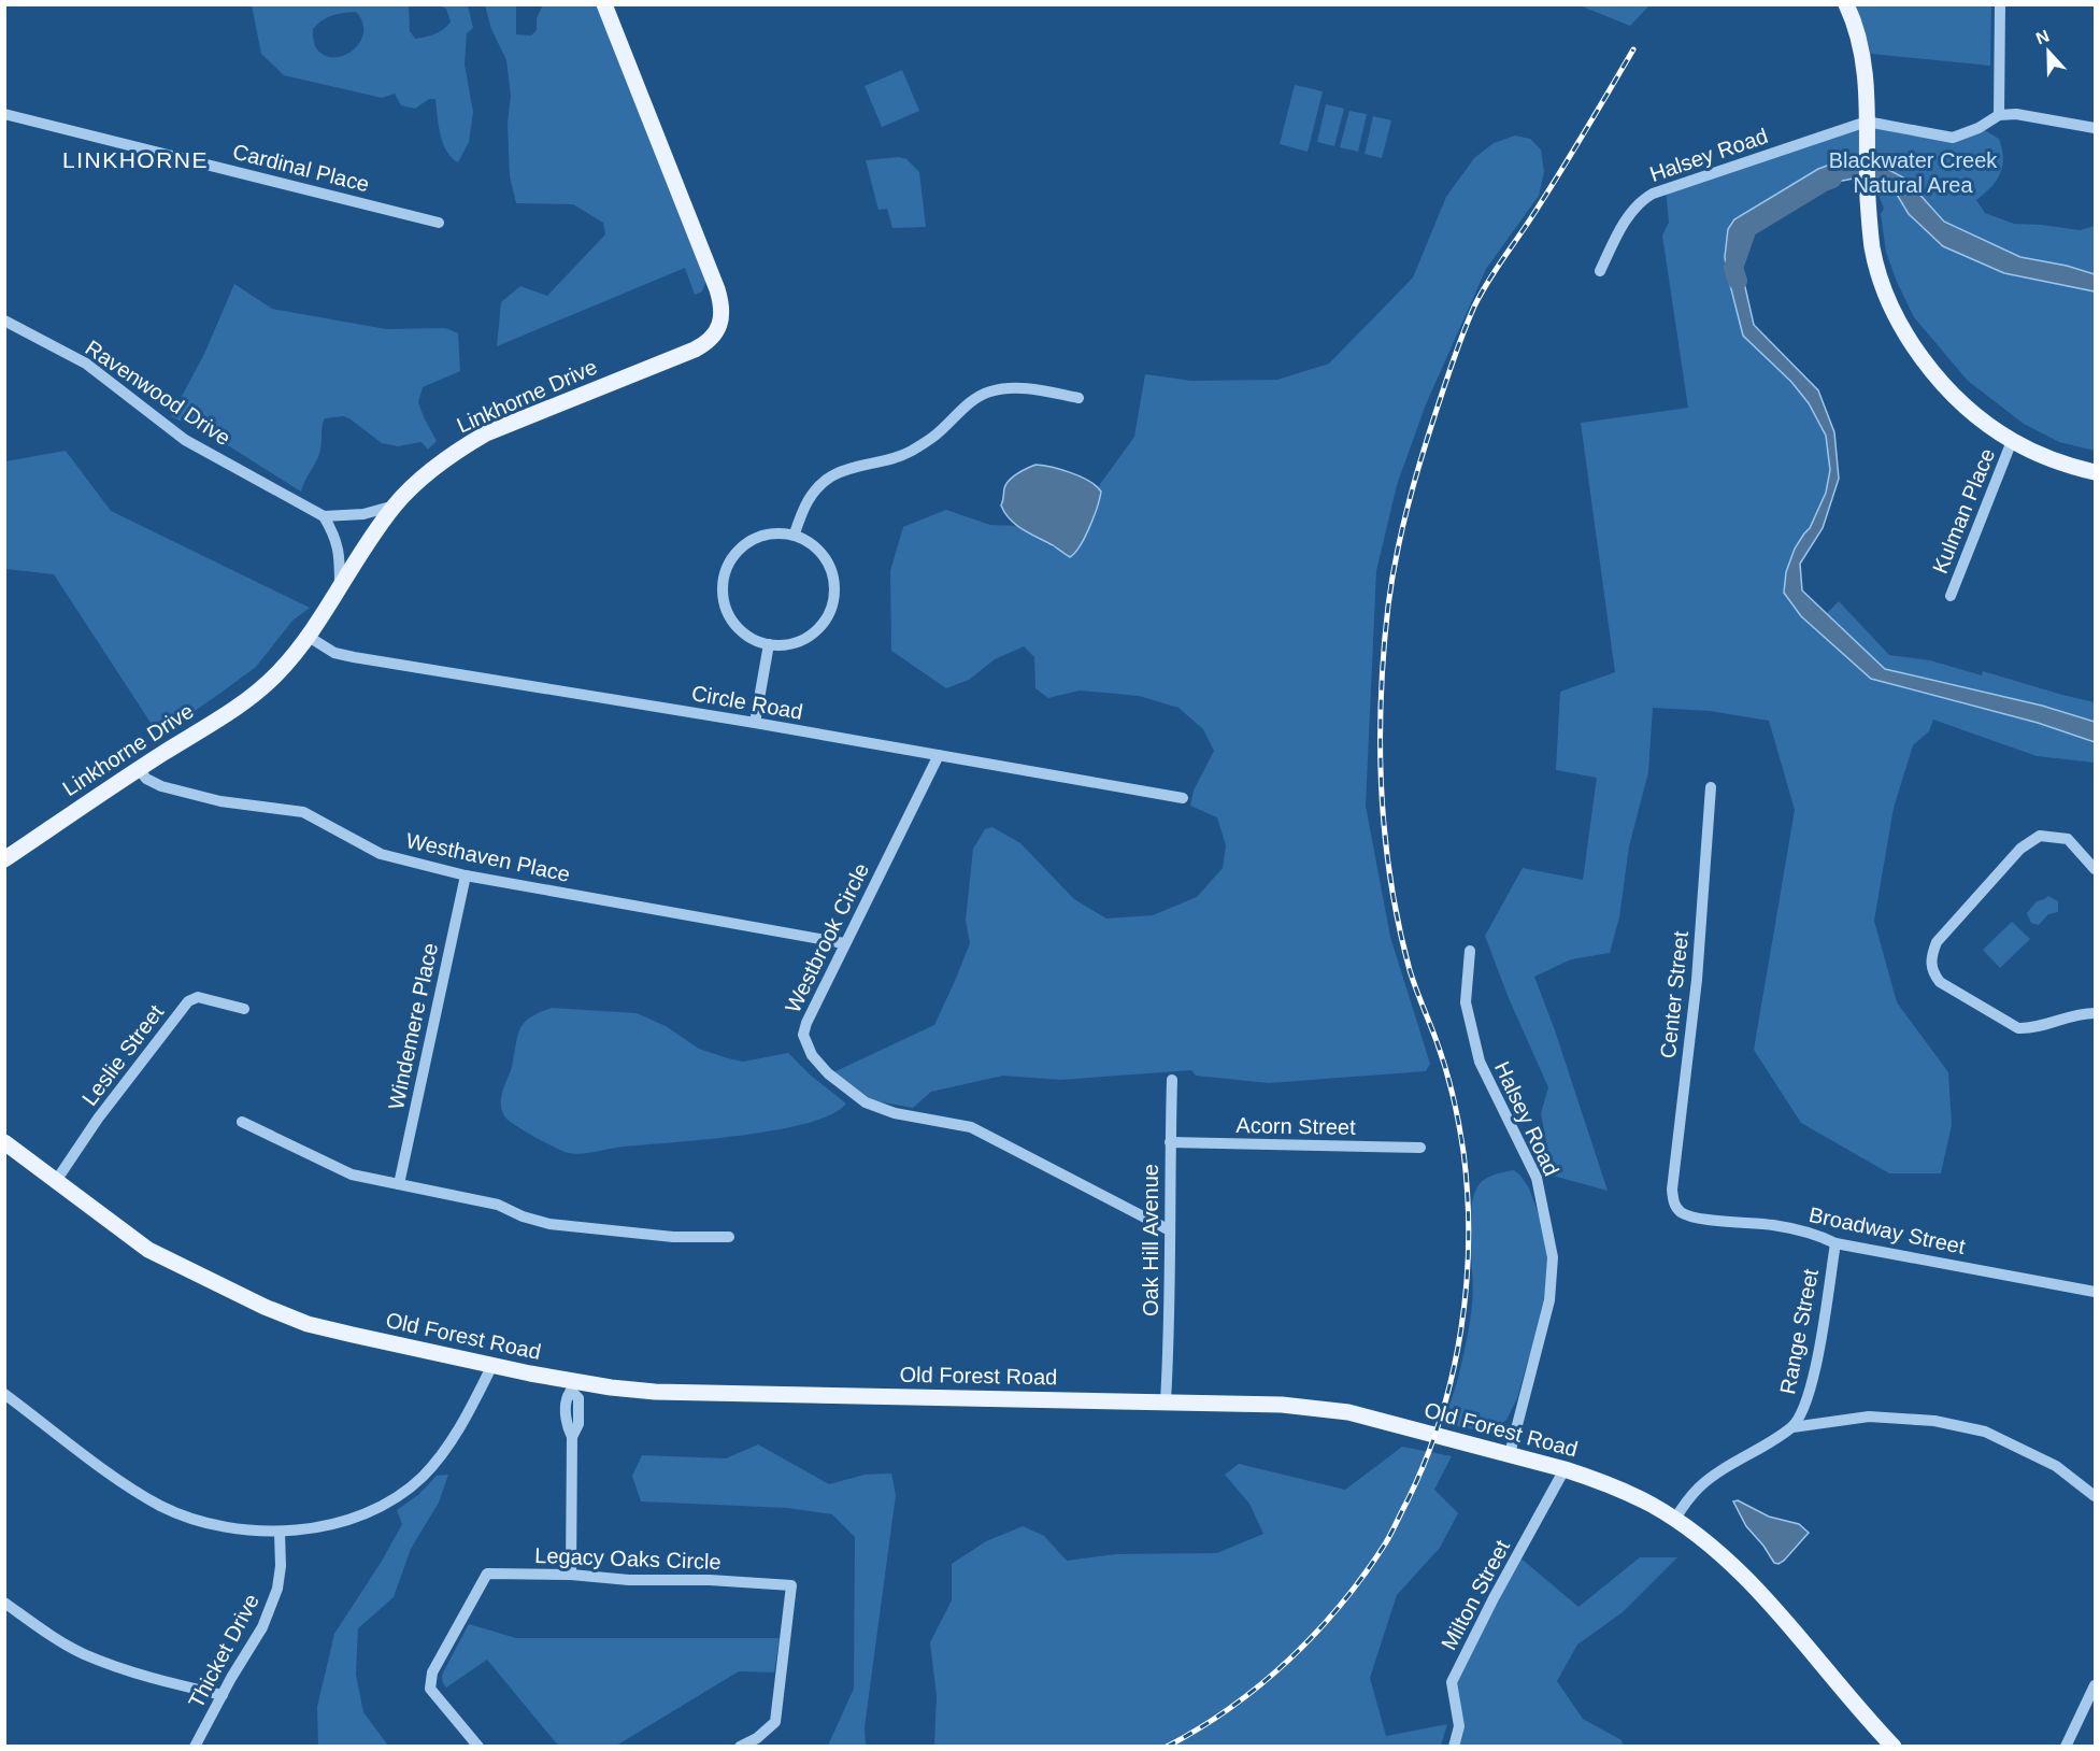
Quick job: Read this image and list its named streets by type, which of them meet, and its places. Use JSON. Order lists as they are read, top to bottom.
{
  "streets": {
    "main road": ["Linkhorne Drive", "Old Forest Road"],
    "street": [
      "Halsey Road",
      "Cardinal Place",
      "Ravenwood Drive",
      "Kulman Place",
      "Circle Road",
      "Westhaven Place",
      "Westbrook Circle",
      "Center Street",
      "Windemere Place",
      "Leslie Street",
      "Acorn Street",
      "Broadway Street",
      "Oak Hill Avenue",
      "Range Street",
      "Legacy Oaks Circle",
      "Milton Street",
      "Thicket Drive"
    ]
  },
  "crossings": [
    ["Halsey Road", "Old Forest Road"],
    ["Linkhorne Drive", "Circle Road"],
    ["Linkhorne Drive", "Westhaven Place"],
    ["Circle Road", "Westbrook Circle"],
    ["Westhaven Place", "Westbrook Circle"],
    ["Westhaven Place", "Windemere Place"],
    ["Westbrook Circle", "Oak Hill Avenue"],
    ["Center Street", "Broadway Street"],
    ["Leslie Street", "Old Forest Road"],
    ["Acorn Street", "Oak Hill Avenue"],
    ["Broadway Street", "Range Street"],
    ["Oak Hill Avenue", "Old Forest Road"],
    ["Old Forest Road", "Milton Street"]
  ],
  "districts": ["LINKHORNE"],
  "parks": ["Blackwater Creek Natural Area"],
  "north": "top"
}
